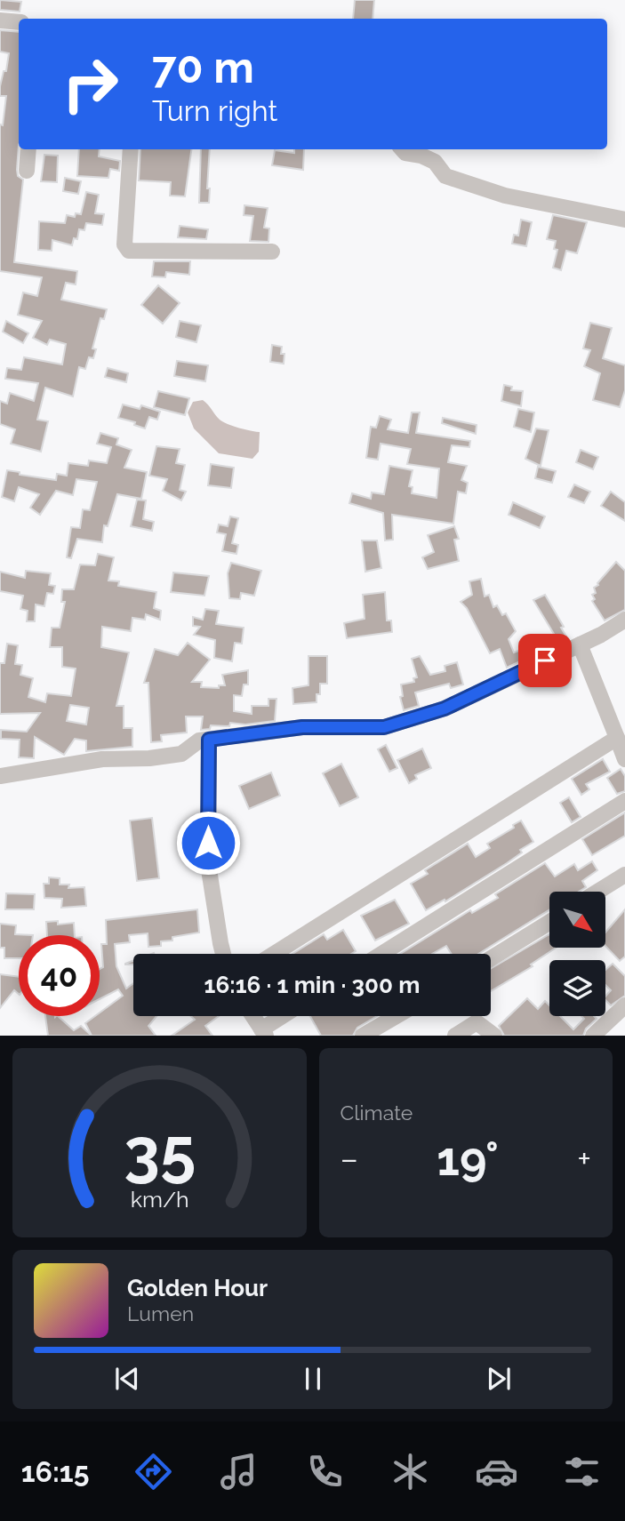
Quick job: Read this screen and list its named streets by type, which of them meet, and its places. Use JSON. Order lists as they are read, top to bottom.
{
  "north": "bottom right",
  "page": {
    "turn": ["70 m", "Turn right"],
    "limit": "40",
    "trip": "16:16 · 1 min · 300 m",
    "tile": "Climate",
    "heat": ["−", "19°", "+"],
    "song": ["Golden Hour", "Lumen"],
    "tabs": "16:15",
    "gauge": ["35", "km/h"]
  }
}
